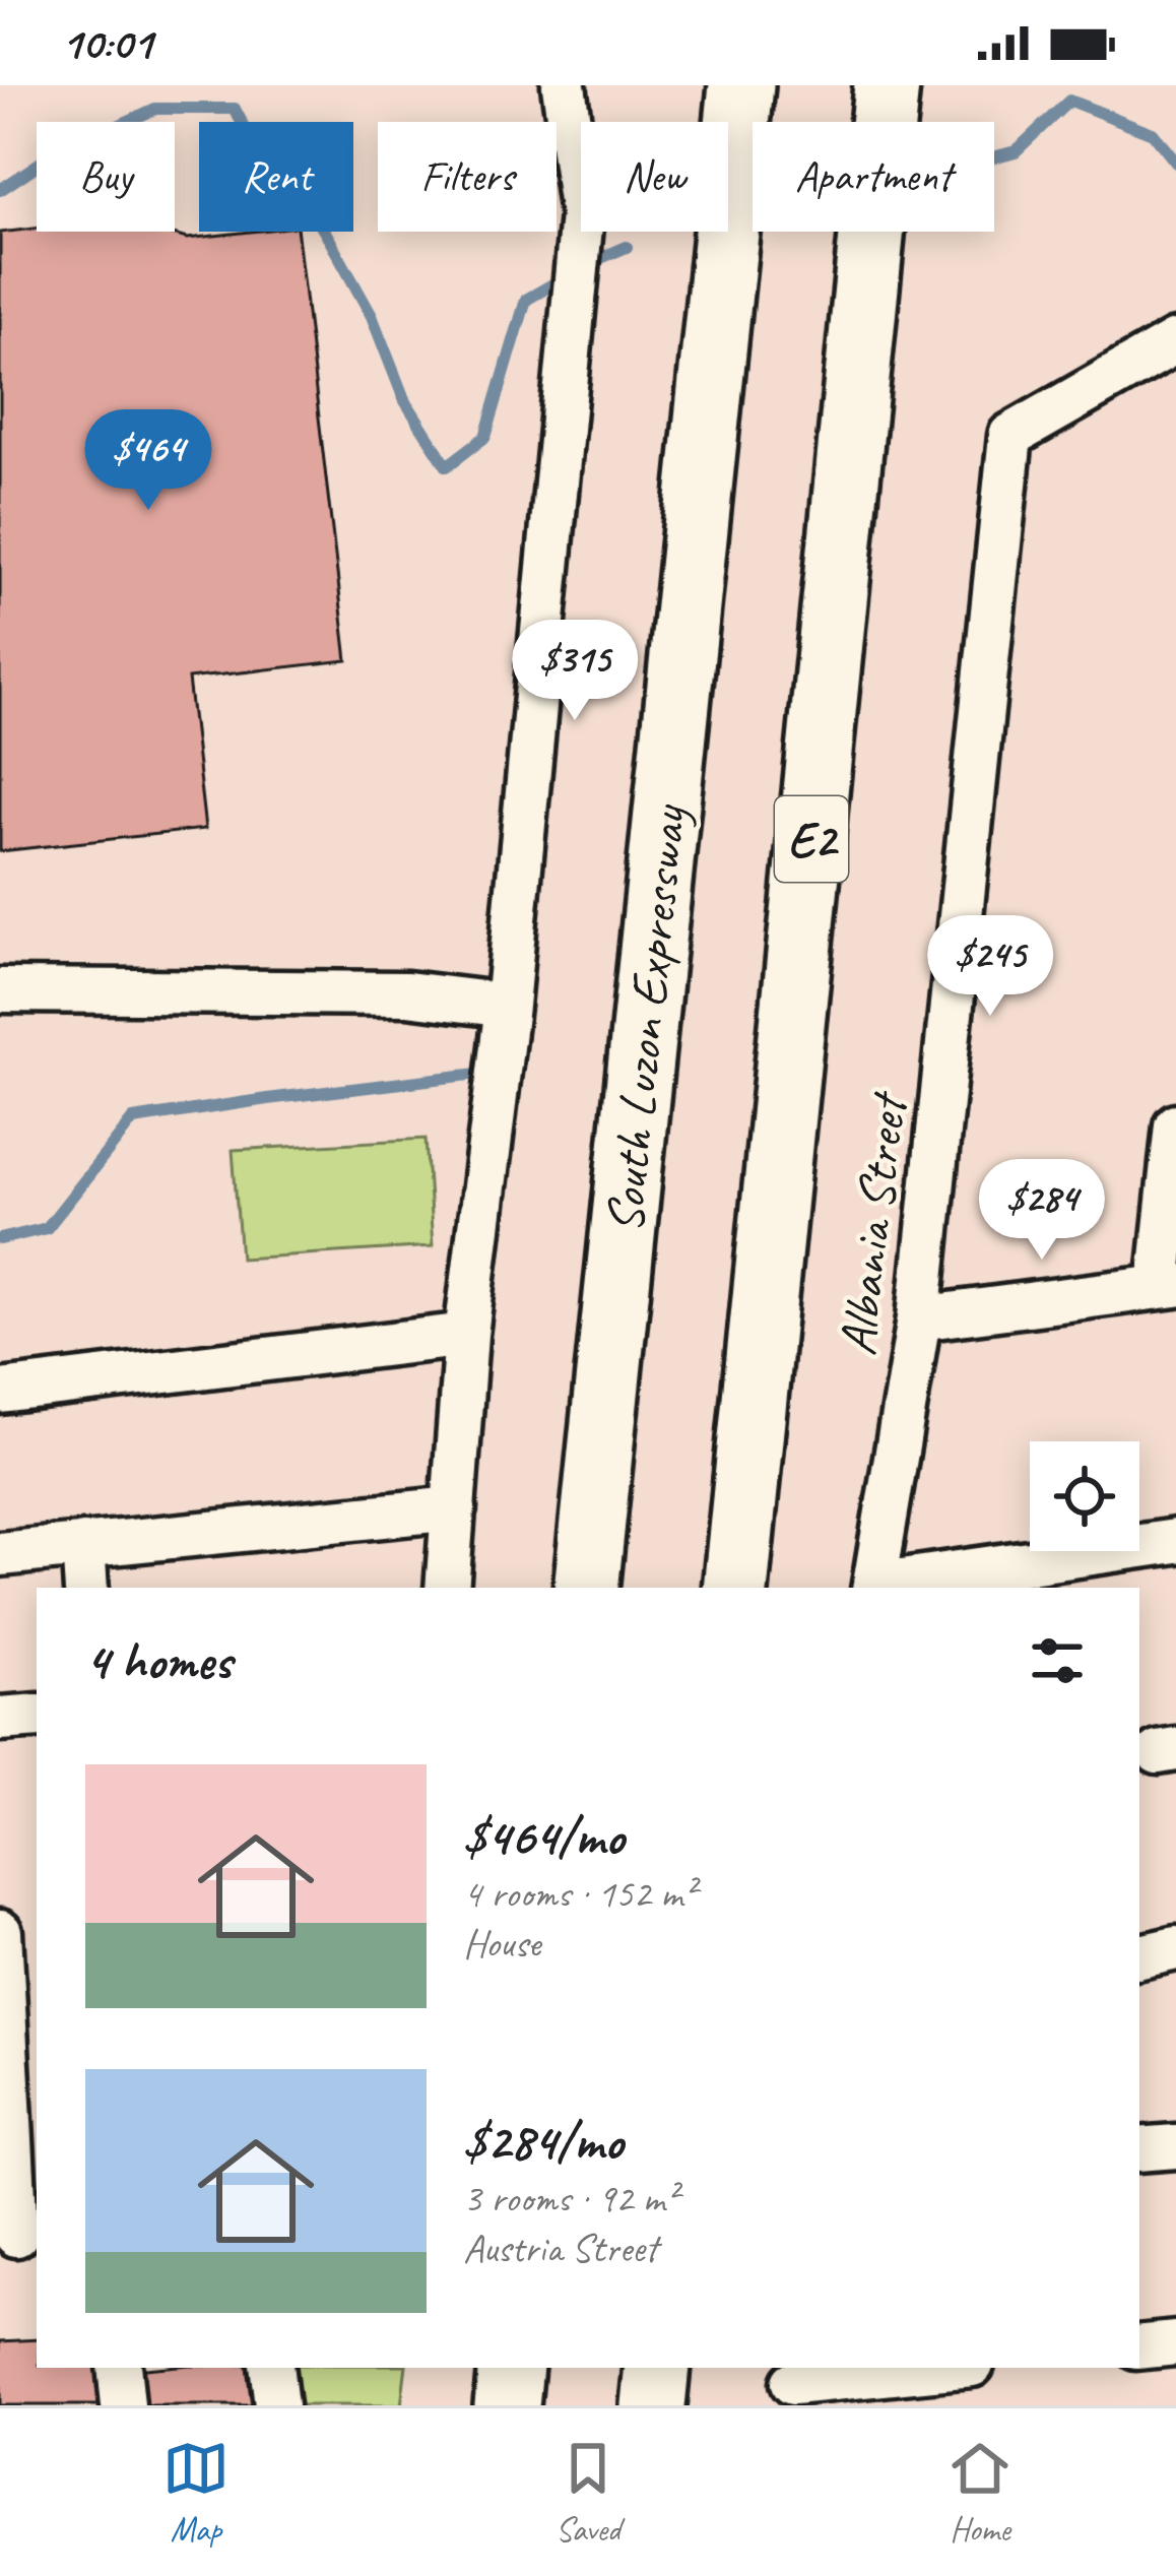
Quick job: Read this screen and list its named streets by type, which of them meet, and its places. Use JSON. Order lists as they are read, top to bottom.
{
  "streets": {
    "highway": ["E2", "South Luzon Expressway"],
    "street": ["Albania Street"]
  },
  "page": {
    "status": "10:01",
    "chip": [
      "Buy",
      "Rent",
      "Filters",
      "New",
      "Apartment"
    ],
    "price": [
      "$464",
      "$315",
      "$245",
      "$284"
    ],
    "heading": "4 homes",
    "list": [
      {
        "name": "$464/mo",
        "note": "4 rooms · 152 m² · House"
      },
      {
        "name": "$284/mo",
        "note": "3 rooms · 92 m² · Austria Street"
      }
    ],
    "tabs": ["Map", "Saved", "Home"]
  }
}
